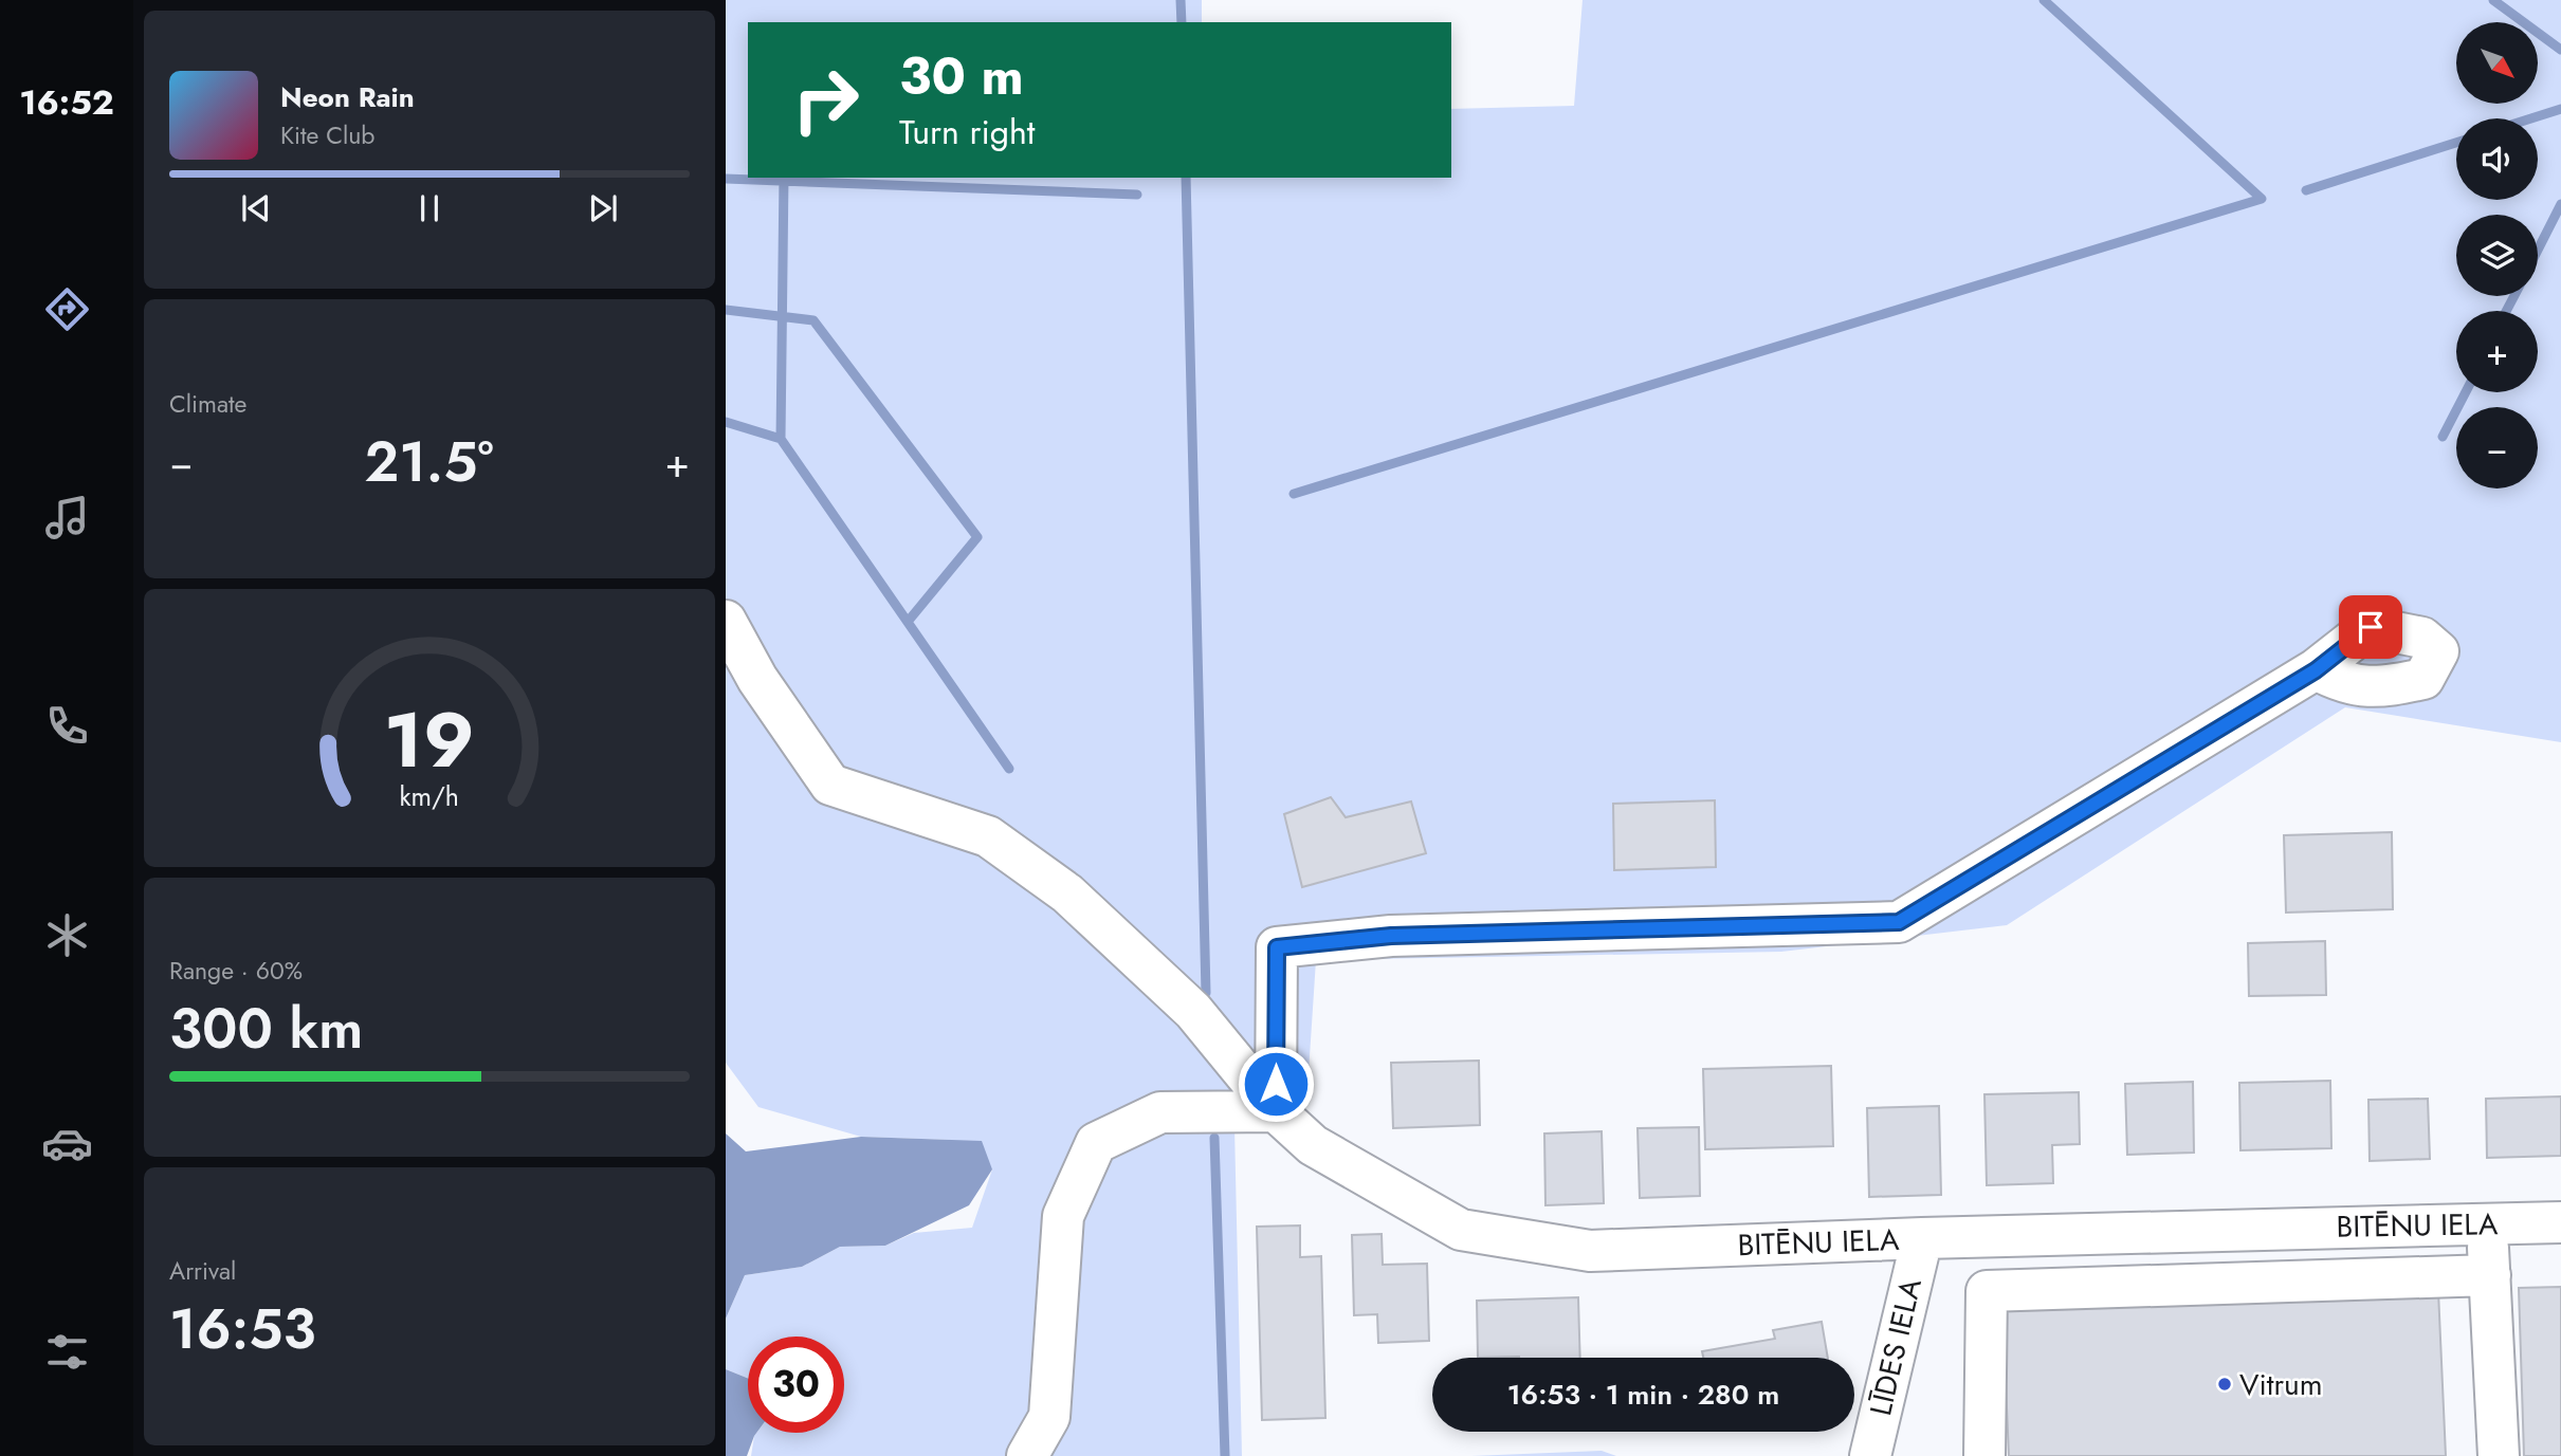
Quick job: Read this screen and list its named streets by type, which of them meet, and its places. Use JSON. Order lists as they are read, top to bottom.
{
  "streets": {
    "street": ["BITĒNU IELA", "LĪDES IELA"]
  },
  "crossings": [
    ["BITĒNU IELA", "LĪDES IELA"]
  ],
  "places": ["Vitrum"],
  "north": "bottom right",
  "page": {
    "tabs": "16:52",
    "map_buttons": ["+", "−"],
    "turn": ["30 m", "Turn right"],
    "song": ["Neon Rain", "Kite Club"],
    "tile": [
      "Climate",
      ["Range · 60%", "300 km"],
      ["Arrival", "16:53"]
    ],
    "heat": ["−", "21.5°", "+"],
    "limit": "30",
    "trip": "16:53 · 1 min · 280 m",
    "gauge": ["19", "km/h"]
  }
}
